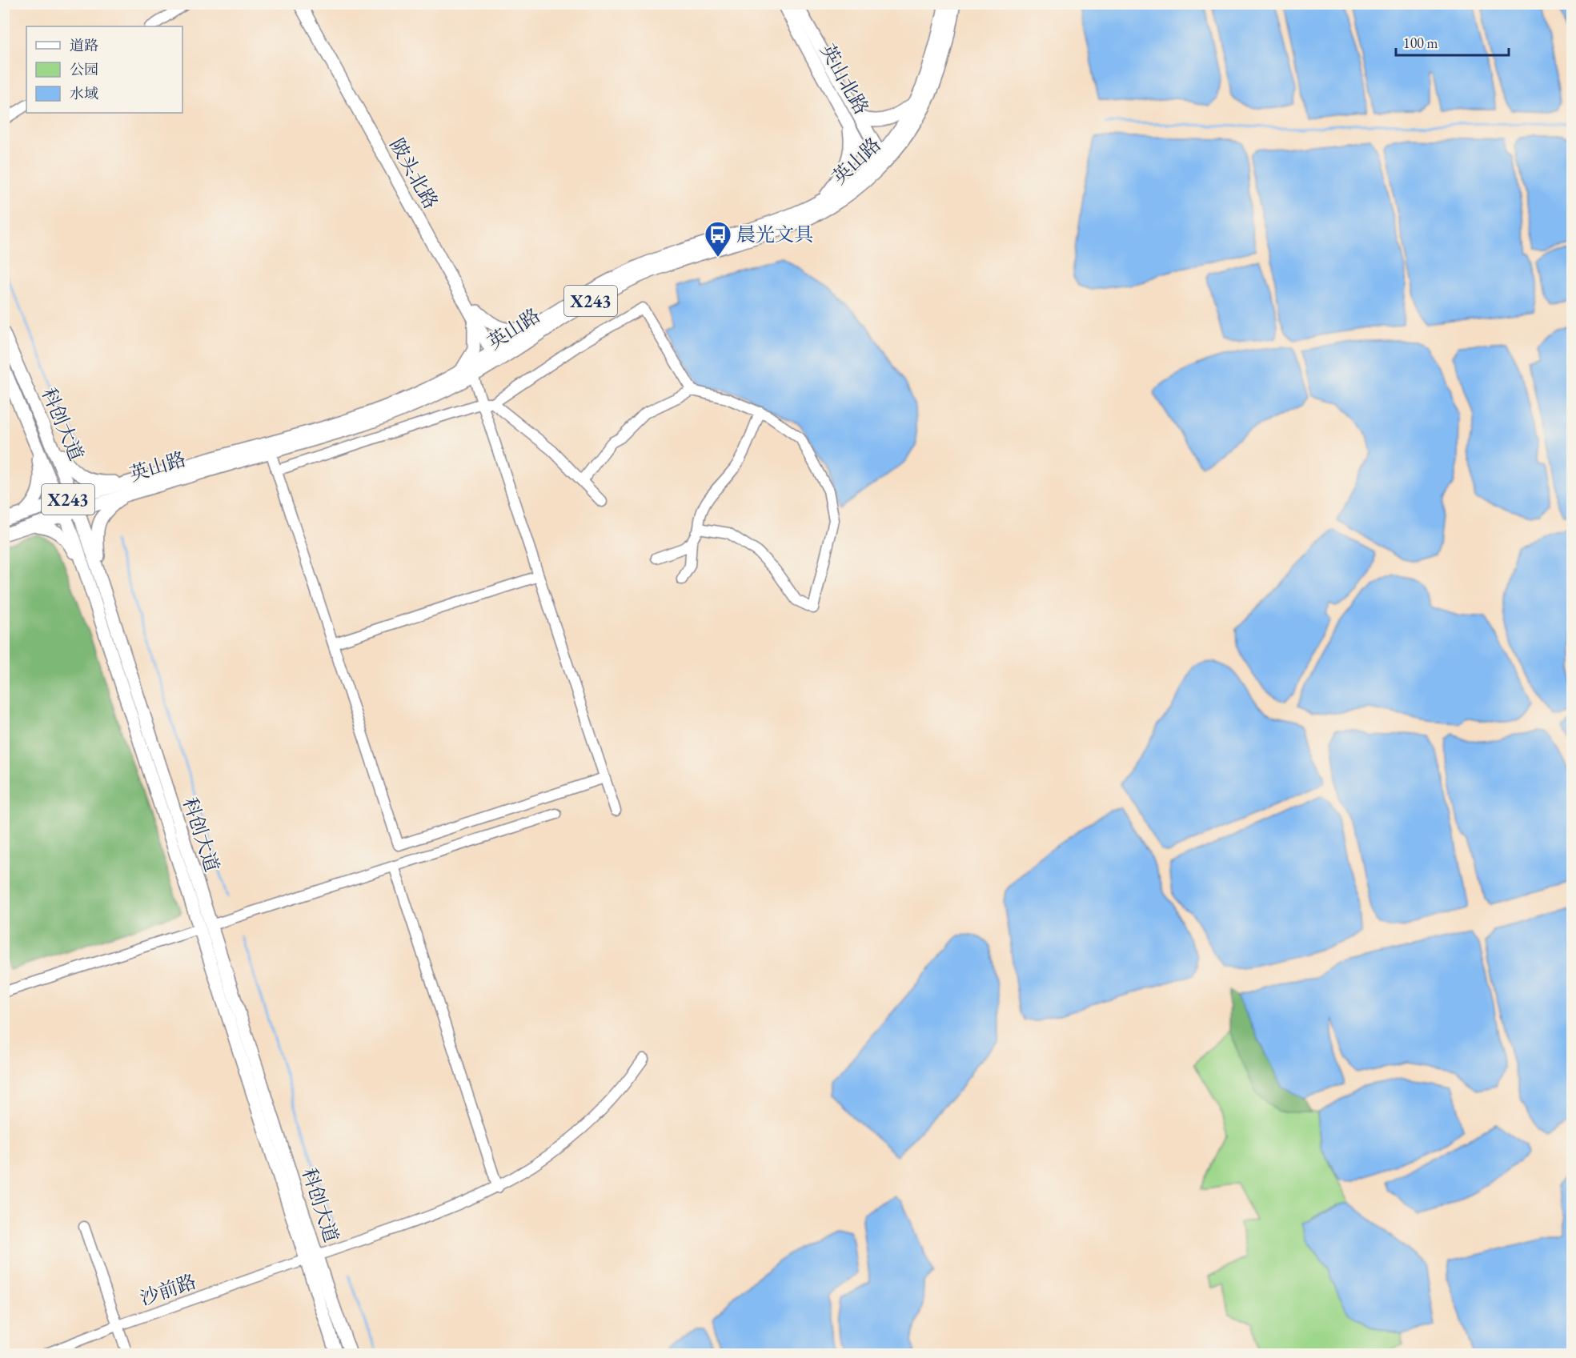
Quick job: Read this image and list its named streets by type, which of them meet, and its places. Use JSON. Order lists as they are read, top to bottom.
{
  "streets": {
    "main road": [
      "英山北路",
      "英山路",
      "陂头北路",
      "X243",
      "科创大道"
    ],
    "street": ["沙前路"]
  },
  "crossings": [
    ["英山北路", "英山路"],
    ["英山路", "陂头北路"],
    ["英山路", "科创大道"],
    ["科创大道", "沙前路"]
  ],
  "places": {
    "bus stop": ["晨光文具"]
  },
  "legend": ["道路", "公园", "水域"],
  "scale_bar": "100 m"
}
